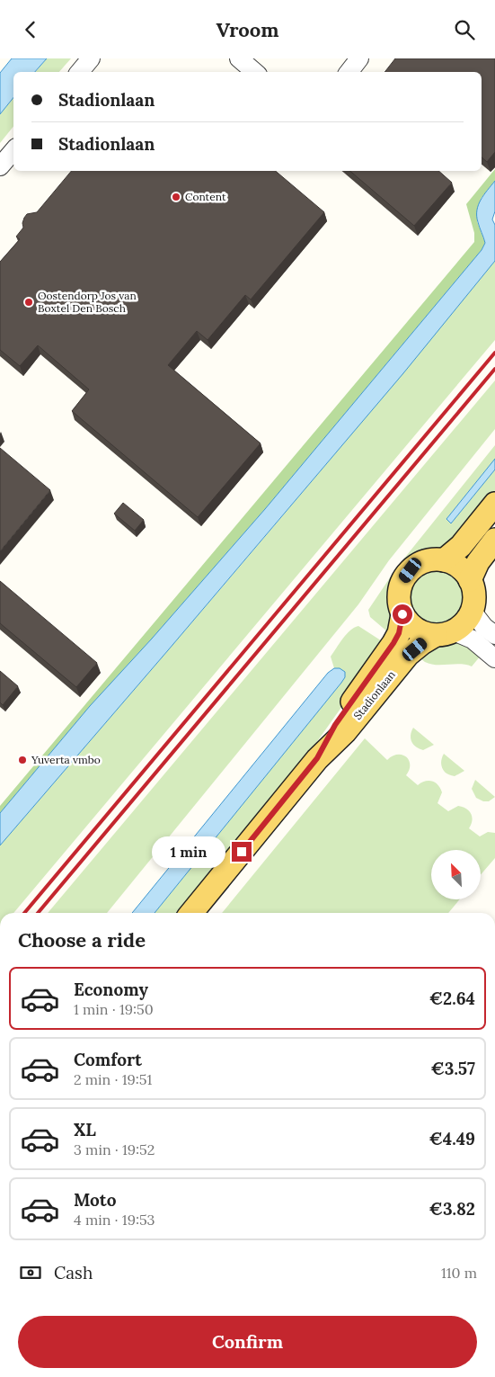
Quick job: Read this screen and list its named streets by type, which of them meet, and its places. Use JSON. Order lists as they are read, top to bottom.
{
  "streets": {
    "main road": ["Stadionlaan"]
  },
  "places": ["Content", "Oostendorp Jos van Boxtel Den Bosch", "Yuverta vmbo"],
  "north": "top left",
  "page": {
    "header": "Vroom",
    "banner": ["Stadionlaan", "Stadionlaan"],
    "bubble": "1 min",
    "heading": "Choose a ride",
    "list": [
      {
        "name": "Economy",
        "note": "1 min · 19:50",
        "value": "€2.64"
      },
      {
        "name": "Comfort",
        "note": "2 min · 19:51",
        "value": "€3.57"
      },
      {
        "name": "XL",
        "note": "3 min · 19:52",
        "value": "€4.49"
      },
      {
        "name": "Moto",
        "note": "4 min · 19:53",
        "value": "€3.82"
      }
    ],
    "pay": ["Cash", "110 m"],
    "buttons": "Confirm"
  }
}
